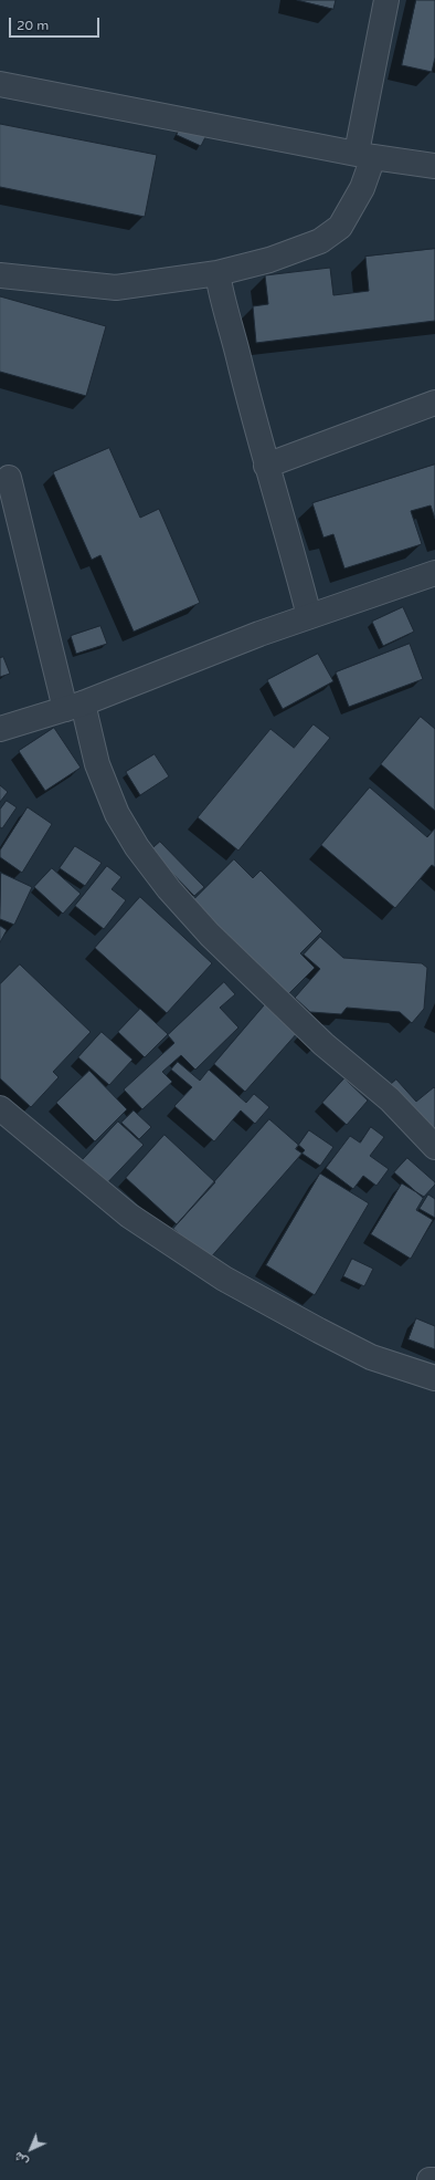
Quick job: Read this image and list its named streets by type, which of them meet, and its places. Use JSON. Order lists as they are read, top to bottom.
{
  "scale_bar": "20 m",
  "north": "bottom left"
}
